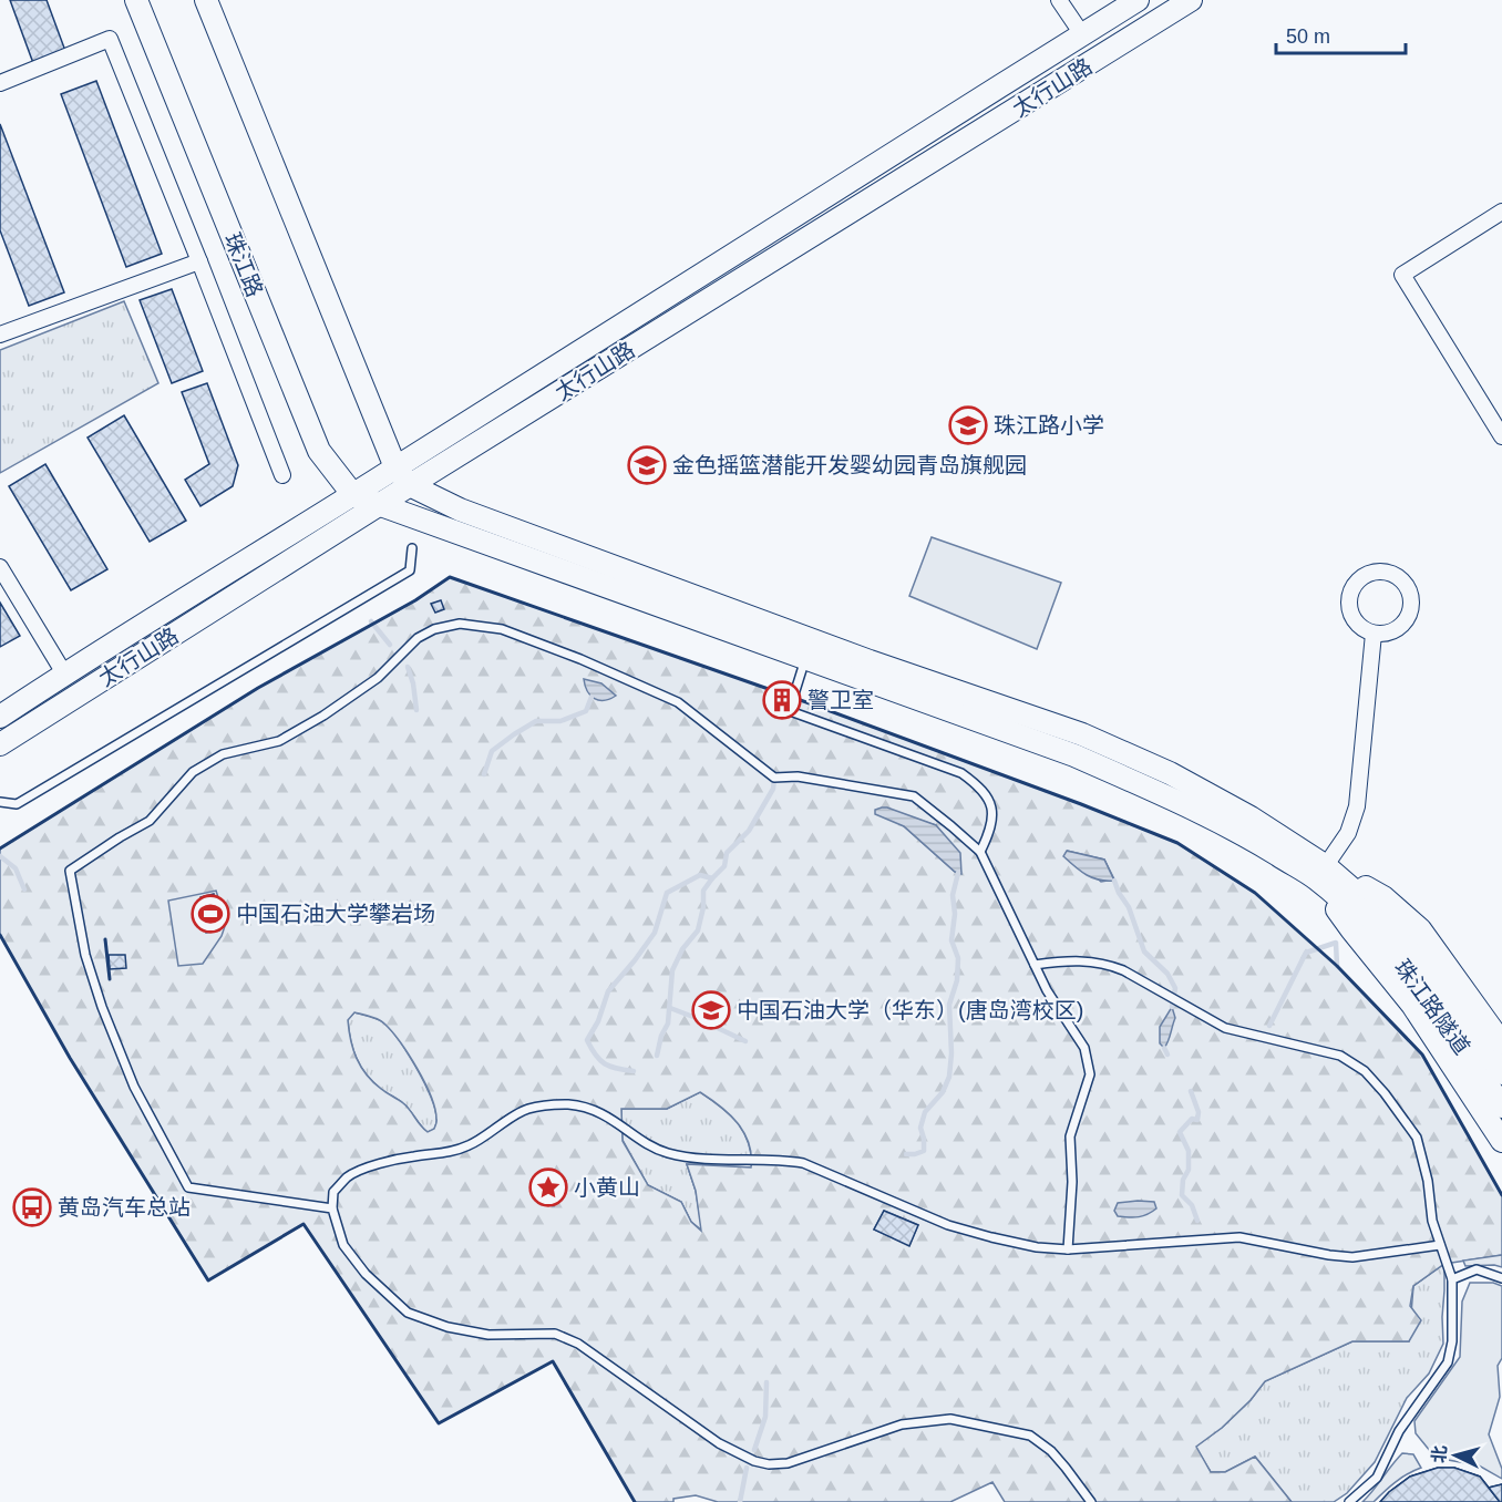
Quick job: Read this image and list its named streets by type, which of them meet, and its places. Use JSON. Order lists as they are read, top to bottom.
{
  "streets": {
    "main road": ["太行山路", "珠江路", "珠江路隧道"]
  },
  "crossings": [
    ["太行山路", "珠江路"]
  ],
  "places": {
    "school or university": ["珠江路小学", "金色摇篮潜能开发婴幼园青岛旗舰园", "中国石油大学（华东）(唐岛湾校区)"],
    "building": ["警卫室"],
    "sports": ["中国石油大学攀岩场"],
    "place": ["小黄山"],
    "bus stop": ["黄岛汽车总站"]
  },
  "scale_bar": "50 m",
  "north": "left"
}
